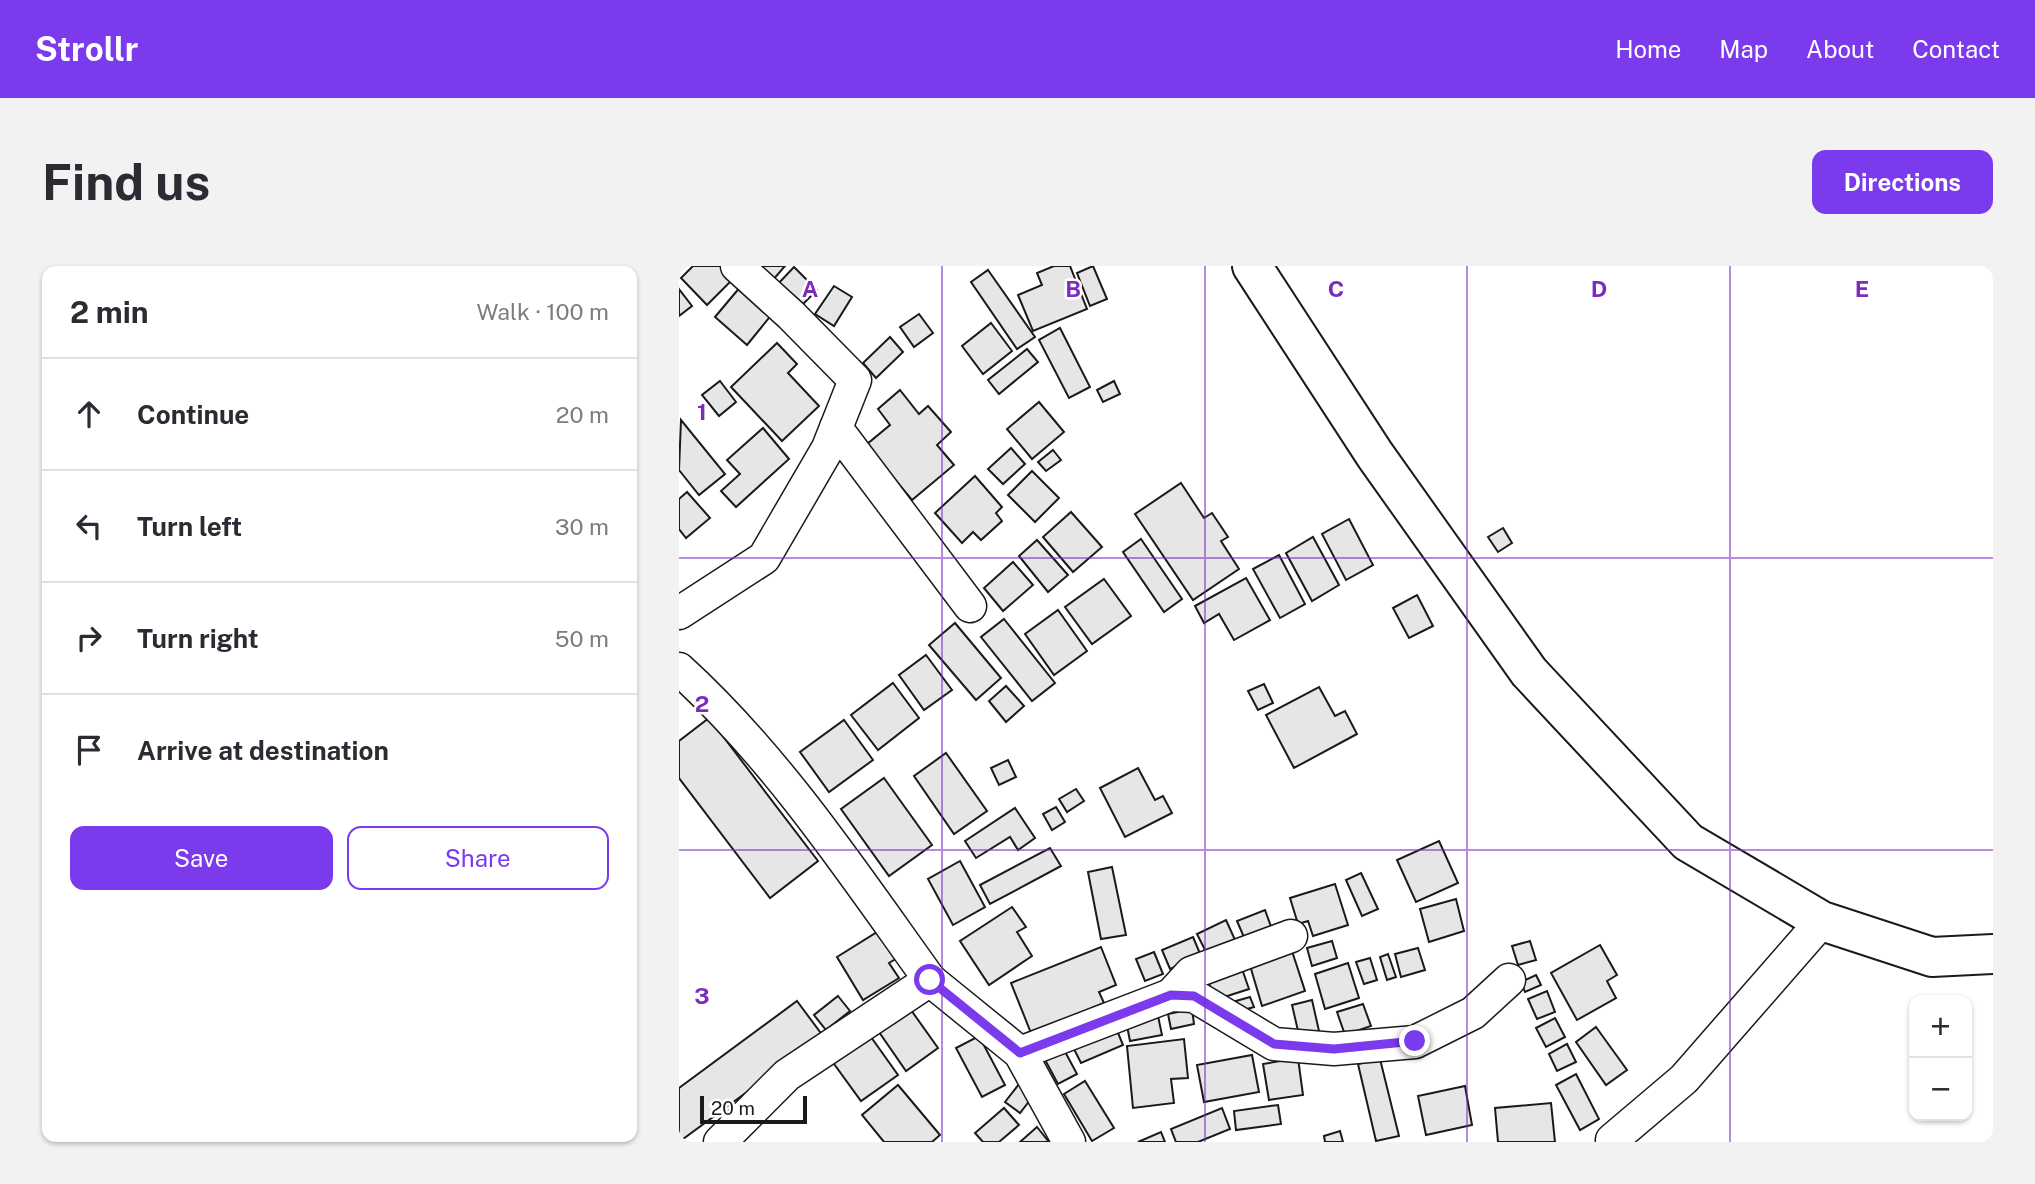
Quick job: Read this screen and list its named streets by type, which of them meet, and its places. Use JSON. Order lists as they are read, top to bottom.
{
  "scale_bar": "20 m",
  "page": {
    "header": "Strollr",
    "nav": [
      "Home",
      "Map",
      "About",
      "Contact"
    ],
    "buttons": [
      "Directions",
      ["Save", "Share"]
    ],
    "title": "Find us",
    "heading": ["2 min", "Walk · 100 m"],
    "list": [
      ["Continue", "20 m"],
      ["Turn left", "30 m"],
      ["Turn right", "50 m"],
      "Arrive at destination"
    ],
    "map_buttons": ["+", "−"],
    "scale": "20 m"
  },
  "grid": {
    "columns": [
      "A",
      "B",
      "C",
      "D",
      "E"
    ],
    "rows": ["1", "2", "3"]
  }
}
